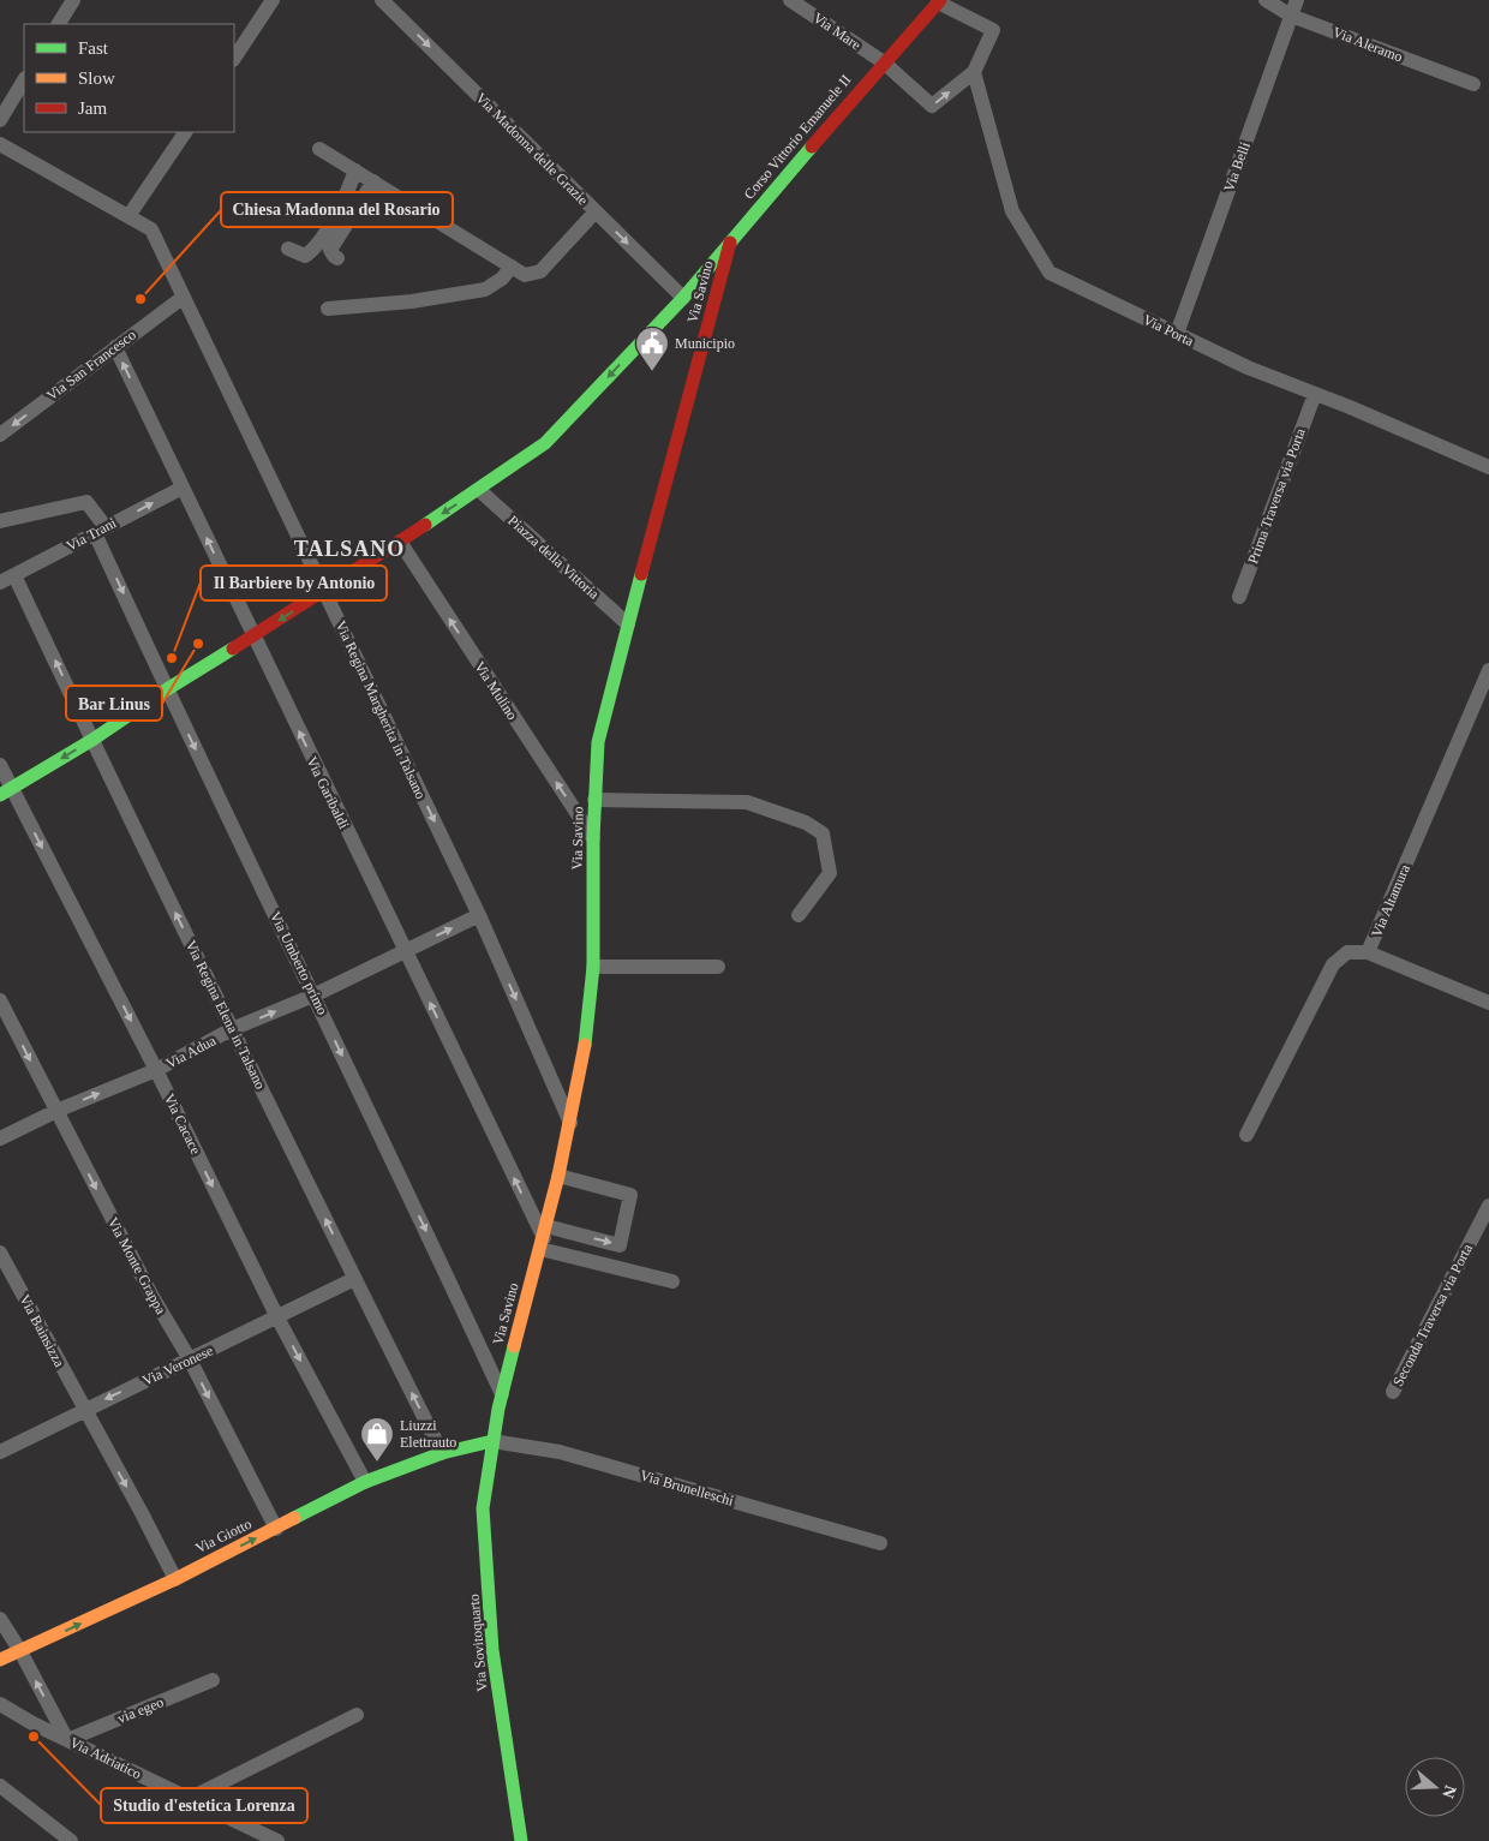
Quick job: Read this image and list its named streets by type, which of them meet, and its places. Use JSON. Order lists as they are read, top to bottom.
{
  "streets": {
    "street": [
      "Via Mare",
      "Via Aleramo",
      "Corso Vittorio Emanuele II",
      "Via Madonna delle Grazie",
      "Via Belli",
      "Via Savino",
      "Via Porta",
      "Via San Francesco",
      "Prima Traversa via Porta",
      "Via Trani",
      "Piazza della Vittoria",
      "Via Mulino",
      "Via Regina Margherita in Talsano",
      "Via Garibaldi",
      "Via Altamura",
      "Via Umberto primo",
      "Via Regina Elena in Talsano",
      "Via Adua",
      "Via Cacace",
      "Via Monte Grappa",
      "Seconda Traversa via Porta",
      "Via Bainsizza",
      "Via Veronese",
      "Via Brunelleschi",
      "Via Giotto",
      "Via Sovitoquarto",
      "via egeo",
      "Via Adriatico"
    ]
  },
  "crossings": [
    ["Via Mare", "Corso Vittorio Emanuele II"],
    ["Via Mare", "Via Porta"],
    ["Via Aleramo", "Via Belli"],
    ["Corso Vittorio Emanuele II", "Via Madonna delle Grazie"],
    ["Corso Vittorio Emanuele II", "Via Savino"],
    ["Corso Vittorio Emanuele II", "Piazza della Vittoria"],
    ["Corso Vittorio Emanuele II", "Via Mulino"],
    ["Corso Vittorio Emanuele II", "Via Regina Margherita in Talsano"],
    ["Corso Vittorio Emanuele II", "Via Garibaldi"],
    ["Corso Vittorio Emanuele II", "Via Umberto primo"],
    ["Corso Vittorio Emanuele II", "Via Regina Elena in Talsano"],
    ["Corso Vittorio Emanuele II", "Via Cacace"],
    ["Via Belli", "Via Porta"],
    ["Via Savino", "Piazza della Vittoria"],
    ["Via Savino", "Via Mulino"],
    ["Via Savino", "Via Regina Margherita in Talsano"],
    ["Via Savino", "Via Garibaldi"],
    ["Via Savino", "Via Umberto primo"],
    ["Via Savino", "Via Brunelleschi"],
    ["Via Savino", "Via Giotto"],
    ["Via Savino", "Via Sovitoquarto"],
    ["Via Porta", "Prima Traversa via Porta"],
    ["Via San Francesco", "Via Regina Margherita in Talsano"],
    ["Via San Francesco", "Via Garibaldi"],
    ["Via Trani", "Via Garibaldi"],
    ["Via Trani", "Via Umberto primo"],
    ["Via Trani", "Via Regina Elena in Talsano"],
    ["Via Regina Margherita in Talsano", "Via Adua"],
    ["Via Garibaldi", "Via Adua"],
    ["Via Umberto primo", "Via Adua"],
    ["Via Regina Elena in Talsano", "Via Adua"],
    ["Via Regina Elena in Talsano", "Via Veronese"],
    ["Via Regina Elena in Talsano", "Via Giotto"],
    ["Via Adua", "Via Cacace"],
    ["Via Adua", "Via Monte Grappa"],
    ["Via Cacace", "Via Veronese"],
    ["Via Cacace", "Via Giotto"],
    ["Via Monte Grappa", "Via Veronese"],
    ["Via Monte Grappa", "Via Giotto"],
    ["Via Bainsizza", "Via Veronese"],
    ["Via Bainsizza", "Via Giotto"],
    ["Via Brunelleschi", "Via Giotto"],
    ["Via Brunelleschi", "Via Sovitoquarto"],
    ["Via Giotto", "Via Sovitoquarto"],
    ["via egeo", "Via Adriatico"]
  ],
  "one_way": [
    "Corso Vittorio Emanuele II",
    "Via San Francesco",
    "Via Trani",
    "Via Mulino",
    "Via Regina Margherita in Talsano",
    "Via Garibaldi",
    "Via Umberto primo",
    "Via Regina Elena in Talsano",
    "Via Adua",
    "Via Cacace",
    "Via Monte Grappa",
    "Via Bainsizza",
    "Via Giotto"
  ],
  "districts": ["TALSANO"],
  "places": {
    "other": [
      "Chiesa Madonna del Rosario",
      "Bar Linus",
      "Il Barbiere by Antonio",
      "Studio d'estetica Lorenza"
    ],
    "public building": ["Municipio"],
    "shop": ["Liuzzi Elettrauto"]
  },
  "legend": ["Fast", "Slow", "Jam"],
  "north": "right"
}
